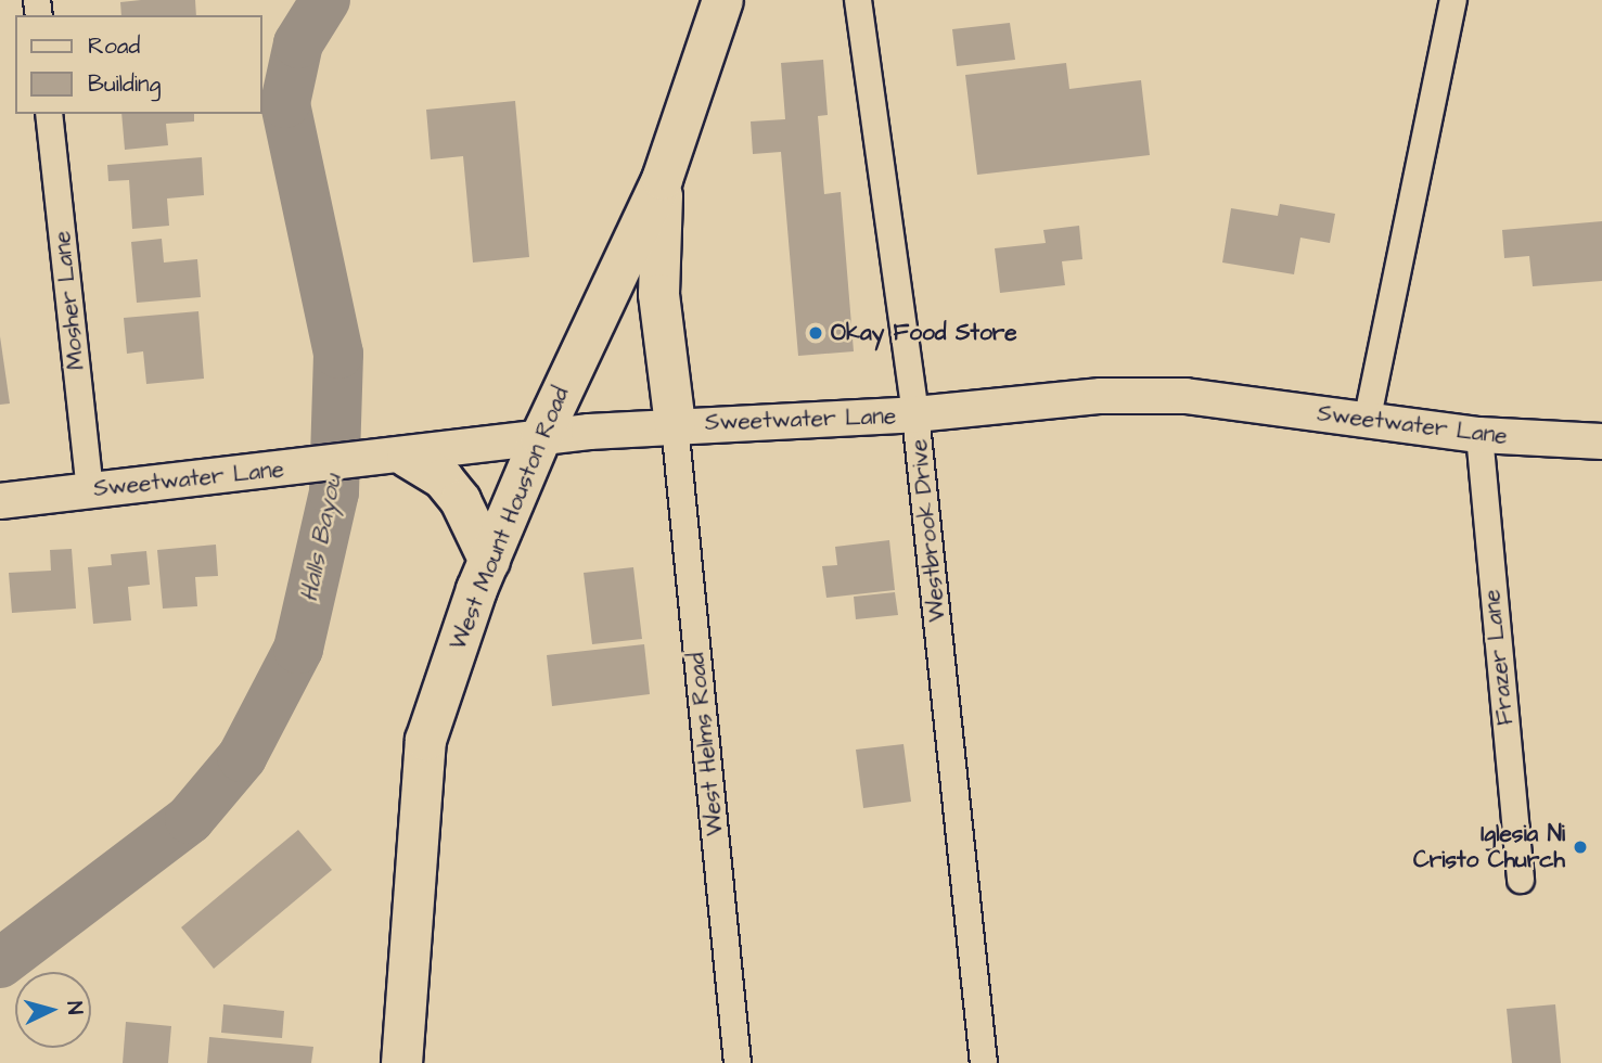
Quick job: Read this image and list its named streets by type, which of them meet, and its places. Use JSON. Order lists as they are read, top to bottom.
{
  "streets": {
    "main road": ["West Mount Houston Road"],
    "street": [
      "Mosher Lane",
      "Sweetwater Lane",
      "Westbrook Drive",
      "Frazer Lane",
      "West Helms Road"
    ]
  },
  "crossings": [
    ["Mosher Lane", "Sweetwater Lane"],
    ["Sweetwater Lane", "West Mount Houston Road"],
    ["Sweetwater Lane", "Westbrook Drive"],
    ["Sweetwater Lane", "Frazer Lane"],
    ["Sweetwater Lane", "West Helms Road"]
  ],
  "water": ["Halls Bayou"],
  "places": ["Okay Food Store", "Iglesia Ni Cristo Church"],
  "legend": ["Road", "Building"],
  "north": "right"
}
